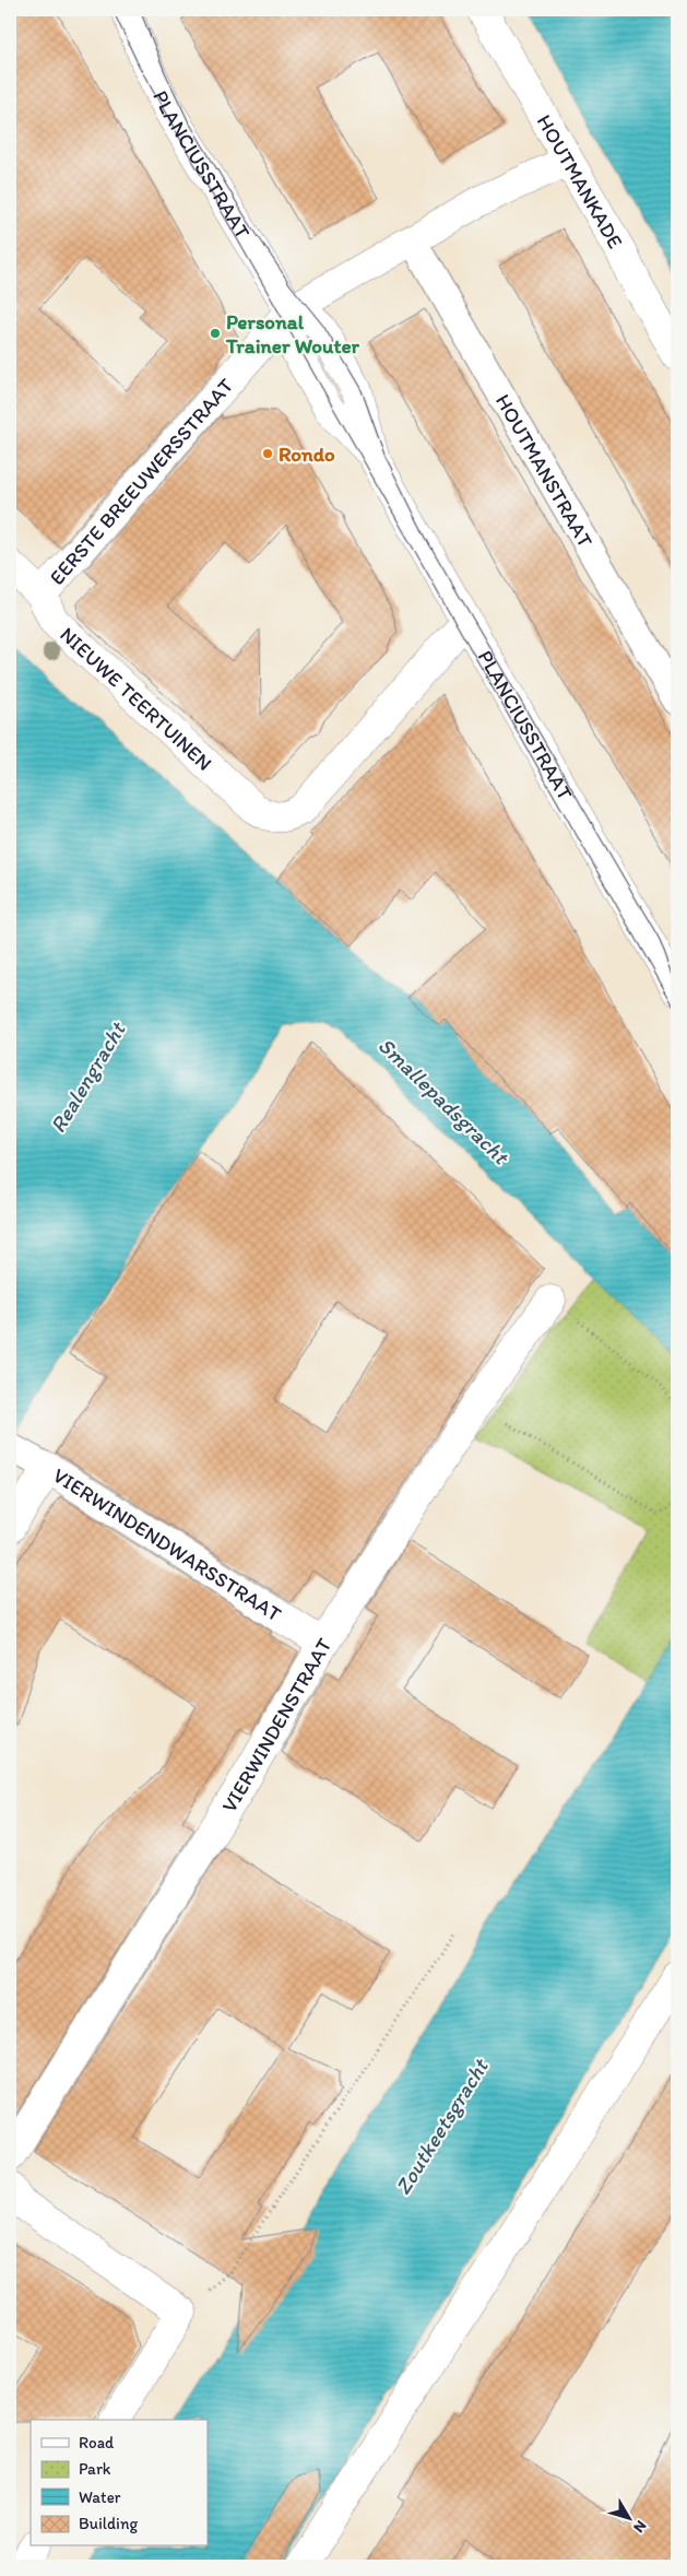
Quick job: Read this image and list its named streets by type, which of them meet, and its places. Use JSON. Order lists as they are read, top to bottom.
{
  "streets": {
    "street": [
      "PLANCIUSSTRAAT",
      "HOUTMANKADE",
      "HOUTMANSTRAAT",
      "EERSTE BREEUWERSSTRAAT",
      "NIEUWE TEERTUINEN",
      "VIERWINDENDWARSSTRAAT",
      "VIERWINDENSTRAAT"
    ]
  },
  "crossings": [
    ["PLANCIUSSTRAAT", "EERSTE BREEUWERSSTRAAT"],
    ["PLANCIUSSTRAAT", "NIEUWE TEERTUINEN"],
    ["HOUTMANKADE", "EERSTE BREEUWERSSTRAAT"],
    ["HOUTMANSTRAAT", "EERSTE BREEUWERSSTRAAT"],
    ["EERSTE BREEUWERSSTRAAT", "NIEUWE TEERTUINEN"],
    ["VIERWINDENDWARSSTRAAT", "VIERWINDENSTRAAT"]
  ],
  "water": ["Realengracht", "Smallepadsgracht", "Zoutkeetsgracht"],
  "places": ["Personal Trainer Wouter", "Rondo"],
  "legend": [
    "Road",
    "Park",
    "Water",
    "Building"
  ],
  "north": "bottom right"
}
